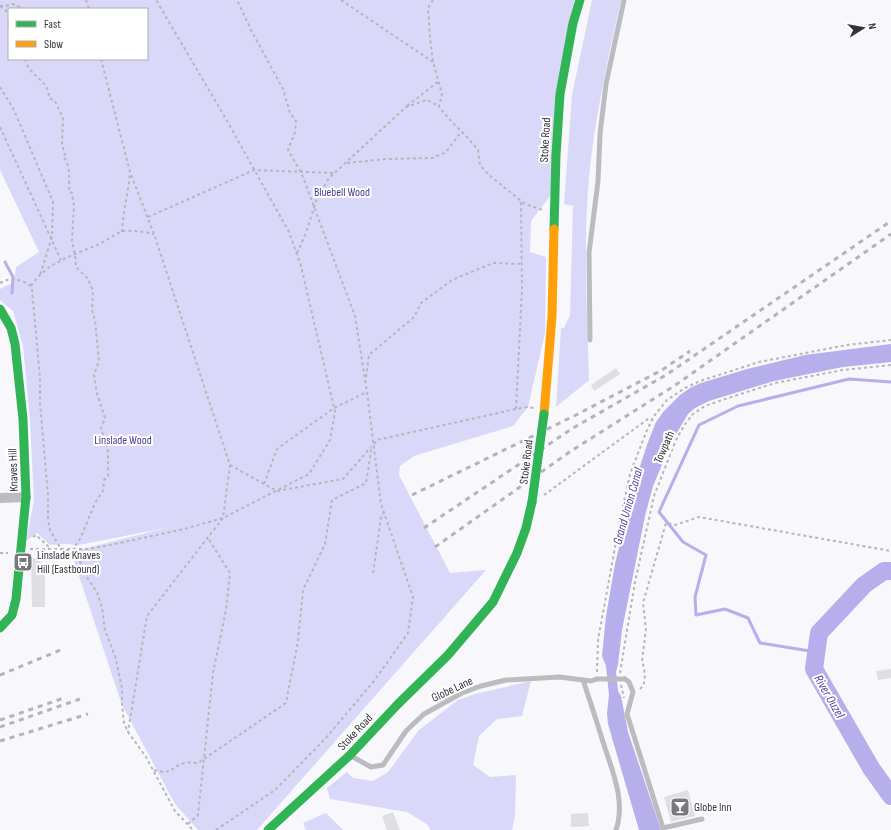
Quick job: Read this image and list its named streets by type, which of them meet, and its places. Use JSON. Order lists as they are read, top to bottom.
{
  "streets": {
    "street": ["Stoke Road", "Knaves Hill"],
    "lane": ["Globe Lane"],
    "path": ["Towpath"]
  },
  "crossings": [
    ["Stoke Road", "Globe Lane"]
  ],
  "water": ["Grand Union Canal", "River Ouzel"],
  "parks": ["Bluebell Wood", "Linslade Wood"],
  "places": {
    "bus stop": ["Linslade Knaves Hill (Eastbound)"],
    "bar": ["Globe Inn"]
  },
  "legend": ["Fast", "Slow"],
  "north": "right"
}
